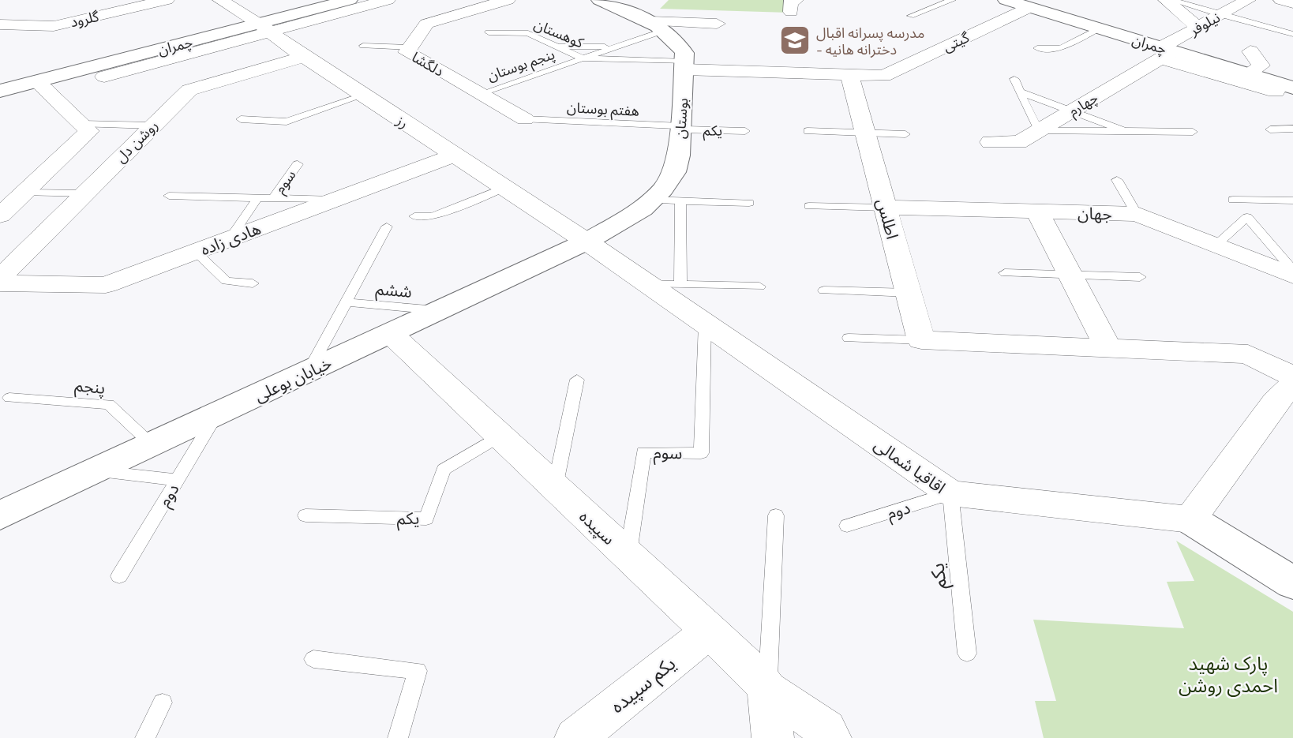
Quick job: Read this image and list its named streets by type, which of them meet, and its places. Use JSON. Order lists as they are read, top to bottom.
{
  "streets": {
    "street": [
      "گلرود",
      "نیلوفر",
      "گیتی",
      "چمران",
      "دلگشا",
      "چهارم",
      "بوستان",
      "رز",
      "روشن دل",
      "جهان",
      "اطلس",
      "هادی زاده",
      "خیابان بوعلی",
      "اقاقیا شمالی",
      "سپیده",
      "یکم سپیده"
    ],
    "lane": [
      "کوهستان",
      "پنجم بوستان",
      "هفتم بوستان",
      "یکم",
      "سوم",
      "ششم",
      "پنجم",
      "دوم"
    ]
  },
  "crossings": [
    ["نیلوفر", "چمران"],
    ["نیلوفر", "چهارم"],
    ["کوهستان", "پنجم بوستان"],
    ["کوهستان", "بوستان"],
    ["گیتی", "چمران"],
    ["گیتی", "اطلس"],
    ["چمران", "چهارم"],
    ["چمران", "رز"],
    ["دلگشا", "پنجم بوستان"],
    ["دلگشا", "هفتم بوستان"],
    ["پنجم بوستان", "بوستان"],
    ["هفتم بوستان", "بوستان"],
    ["هفتم بوستان", "یکم"],
    ["بوستان", "رز"],
    ["بوستان", "یکم"],
    ["بوستان", "خیابان بوعلی"],
    ["بوستان", "اقاقیا شمالی"],
    ["رز", "روشن دل"],
    ["رز", "هادی زاده"],
    ["رز", "خیابان بوعلی"],
    ["رز", "اقاقیا شمالی"],
    ["یکم", "اقاقیا شمالی"],
    ["یکم", "دوم"],
    ["یکم", "سپیده"],
    ["سوم", "اقاقیا شمالی"],
    ["سوم", "سپیده"],
    ["جهان", "اطلس"],
    ["ششم", "خیابان بوعلی"],
    ["خیابان بوعلی", "پنجم"],
    ["خیابان بوعلی", "اقاقیا شمالی"],
    ["خیابان بوعلی", "دوم"],
    ["خیابان بوعلی", "سپیده"],
    ["اقاقیا شمالی", "دوم"],
    ["سپیده", "یکم سپیده"]
  ],
  "parks": ["پارک شهید احمدی روشن"],
  "places": {
    "school or university": ["مدرسه پسرانه اقبال - دخترانه هانیه"]
  }
}
